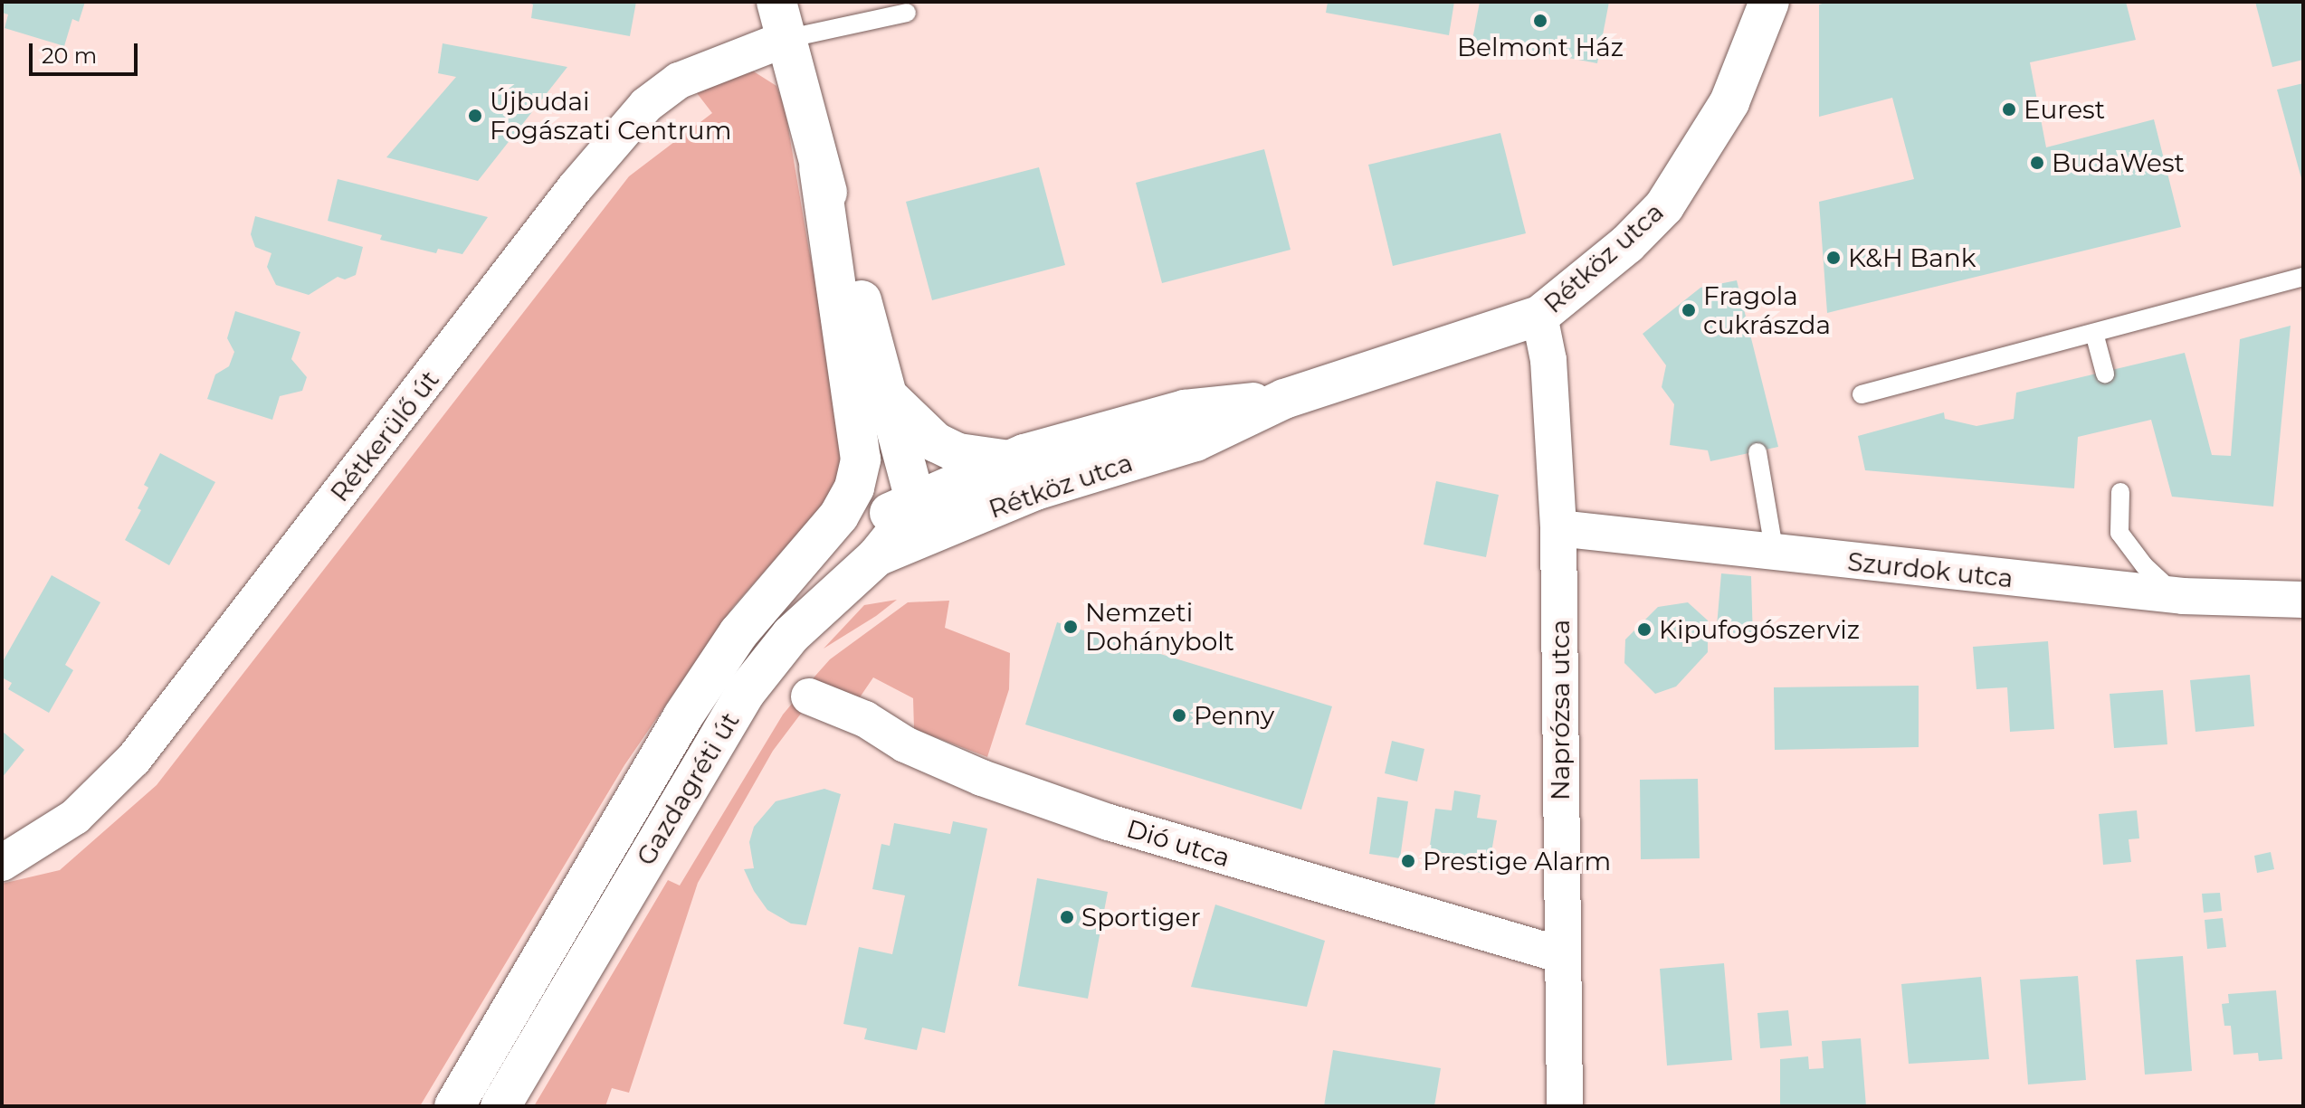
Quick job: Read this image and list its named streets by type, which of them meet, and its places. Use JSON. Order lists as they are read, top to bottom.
{
  "streets": {
    "street": [
      "Rétköz utca",
      "Rétkerülő út",
      "Szurdok utca",
      "Naprózsa utca",
      "Gazdagréti út",
      "Dió utca"
    ]
  },
  "crossings": [
    ["Rétköz utca", "Naprózsa utca"],
    ["Rétköz utca", "Gazdagréti út"],
    ["Rétkerülő út", "Gazdagréti út"],
    ["Szurdok utca", "Naprózsa utca"],
    ["Naprózsa utca", "Dió utca"]
  ],
  "places": [
    "Belmont Ház",
    "Eurest",
    "Újbudai Fogászati Centrum",
    "BudaWest",
    "K&H Bank",
    "Fragola cukrászda",
    "Nemzeti Dohánybolt",
    "Kipufogószerviz",
    "Penny",
    "Prestige Alarm",
    "Sportiger"
  ],
  "scale_bar": "20 m"
}
